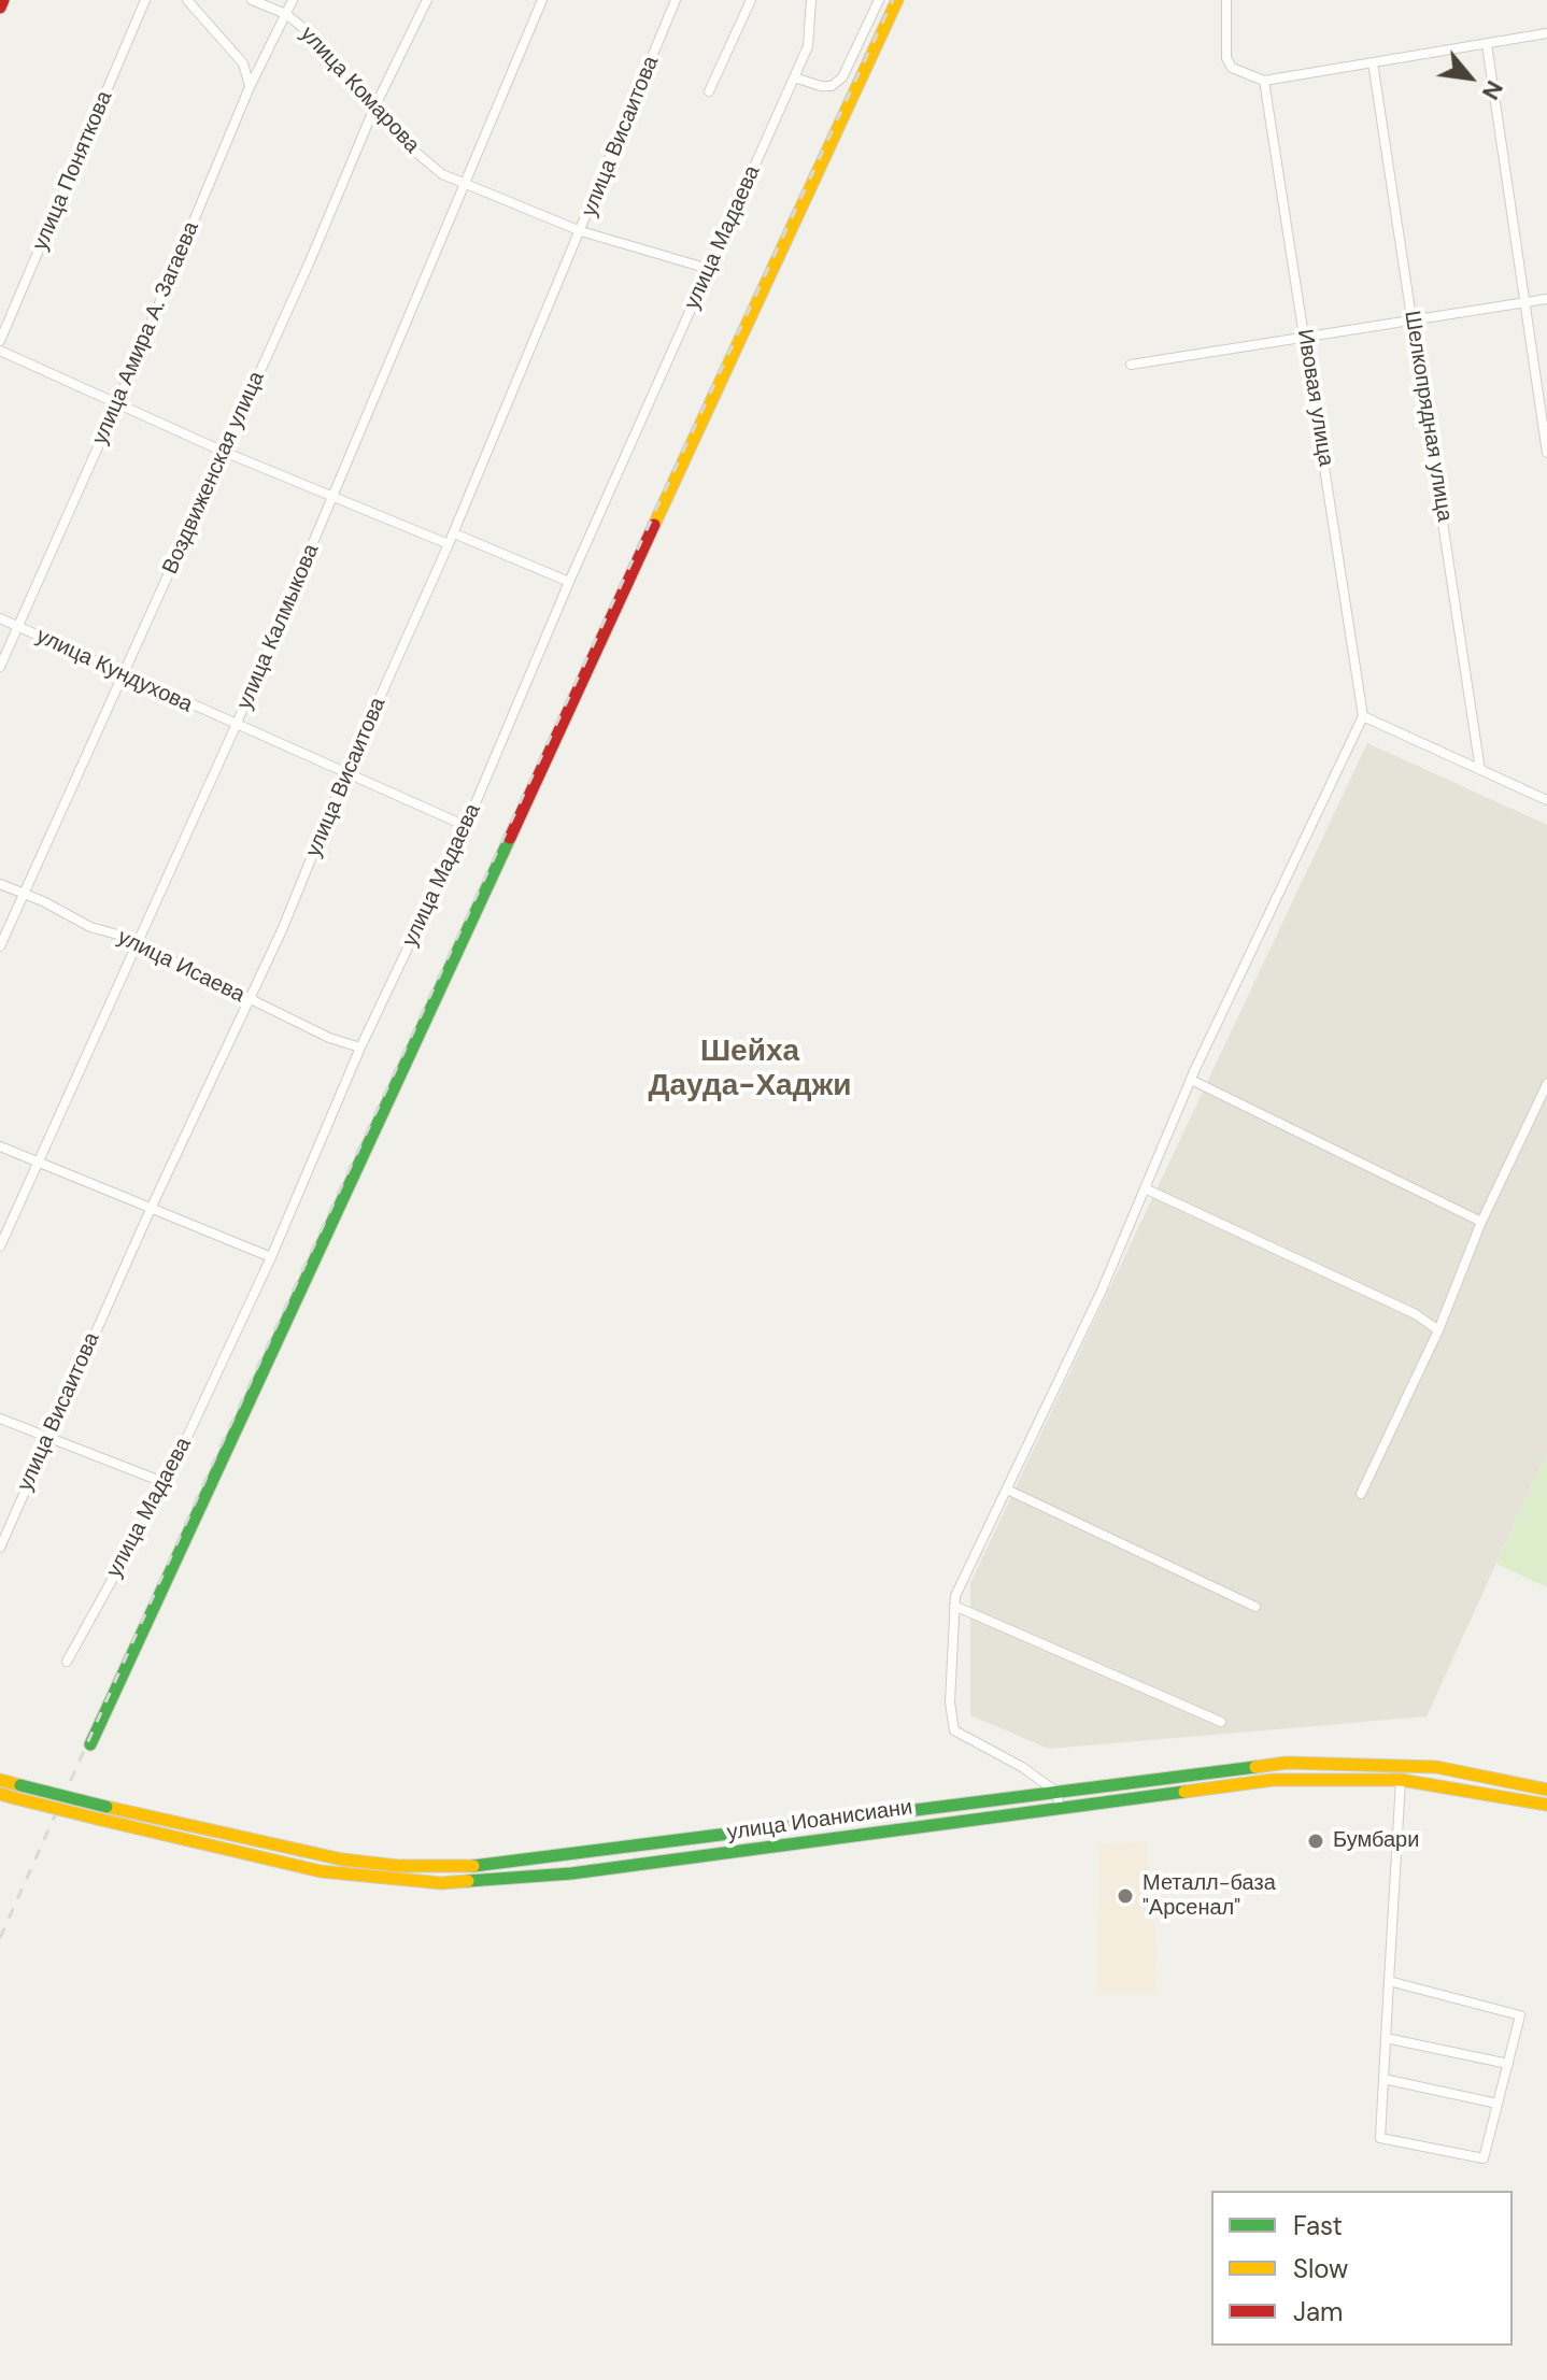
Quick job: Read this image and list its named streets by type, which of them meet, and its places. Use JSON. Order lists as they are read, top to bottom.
{
  "streets": {
    "main road": ["улица Иоанисиани"],
    "street": [
      "улица Комарова",
      "улица Висаитова",
      "улица Поняткова",
      "улица Мадаева",
      "улица Амира А. Загаева",
      "Ивовая улица",
      "Шелкопрядная улица",
      "Воздвиженская улица",
      "улица Калмыкова",
      "улица Кундухова",
      "улица Исаева"
    ]
  },
  "crossings": [
    ["улица Комарова", "улица Висаитова"],
    ["улица Комарова", "улица Мадаева"],
    ["улица Комарова", "улица Амира А. Загаева"],
    ["улица Комарова", "Воздвиженская улица"],
    ["улица Комарова", "улица Калмыкова"],
    ["улица Висаитова", "улица Кундухова"],
    ["улица Висаитова", "улица Исаева"],
    ["улица Мадаева", "улица Кундухова"],
    ["улица Мадаева", "улица Исаева"],
    ["улица Амира А. Загаева", "улица Кундухова"],
    ["Воздвиженская улица", "улица Кундухова"],
    ["Воздвиженская улица", "улица Исаева"],
    ["улица Калмыкова", "улица Кундухова"],
    ["улица Калмыкова", "улица Исаева"]
  ],
  "districts": ["Шейха Дауда-Хаджи"],
  "places": ["Бумбари", "Металл-база \"Арсенал\""],
  "legend": ["Fast", "Slow", "Jam"],
  "north": "bottom right"
}
